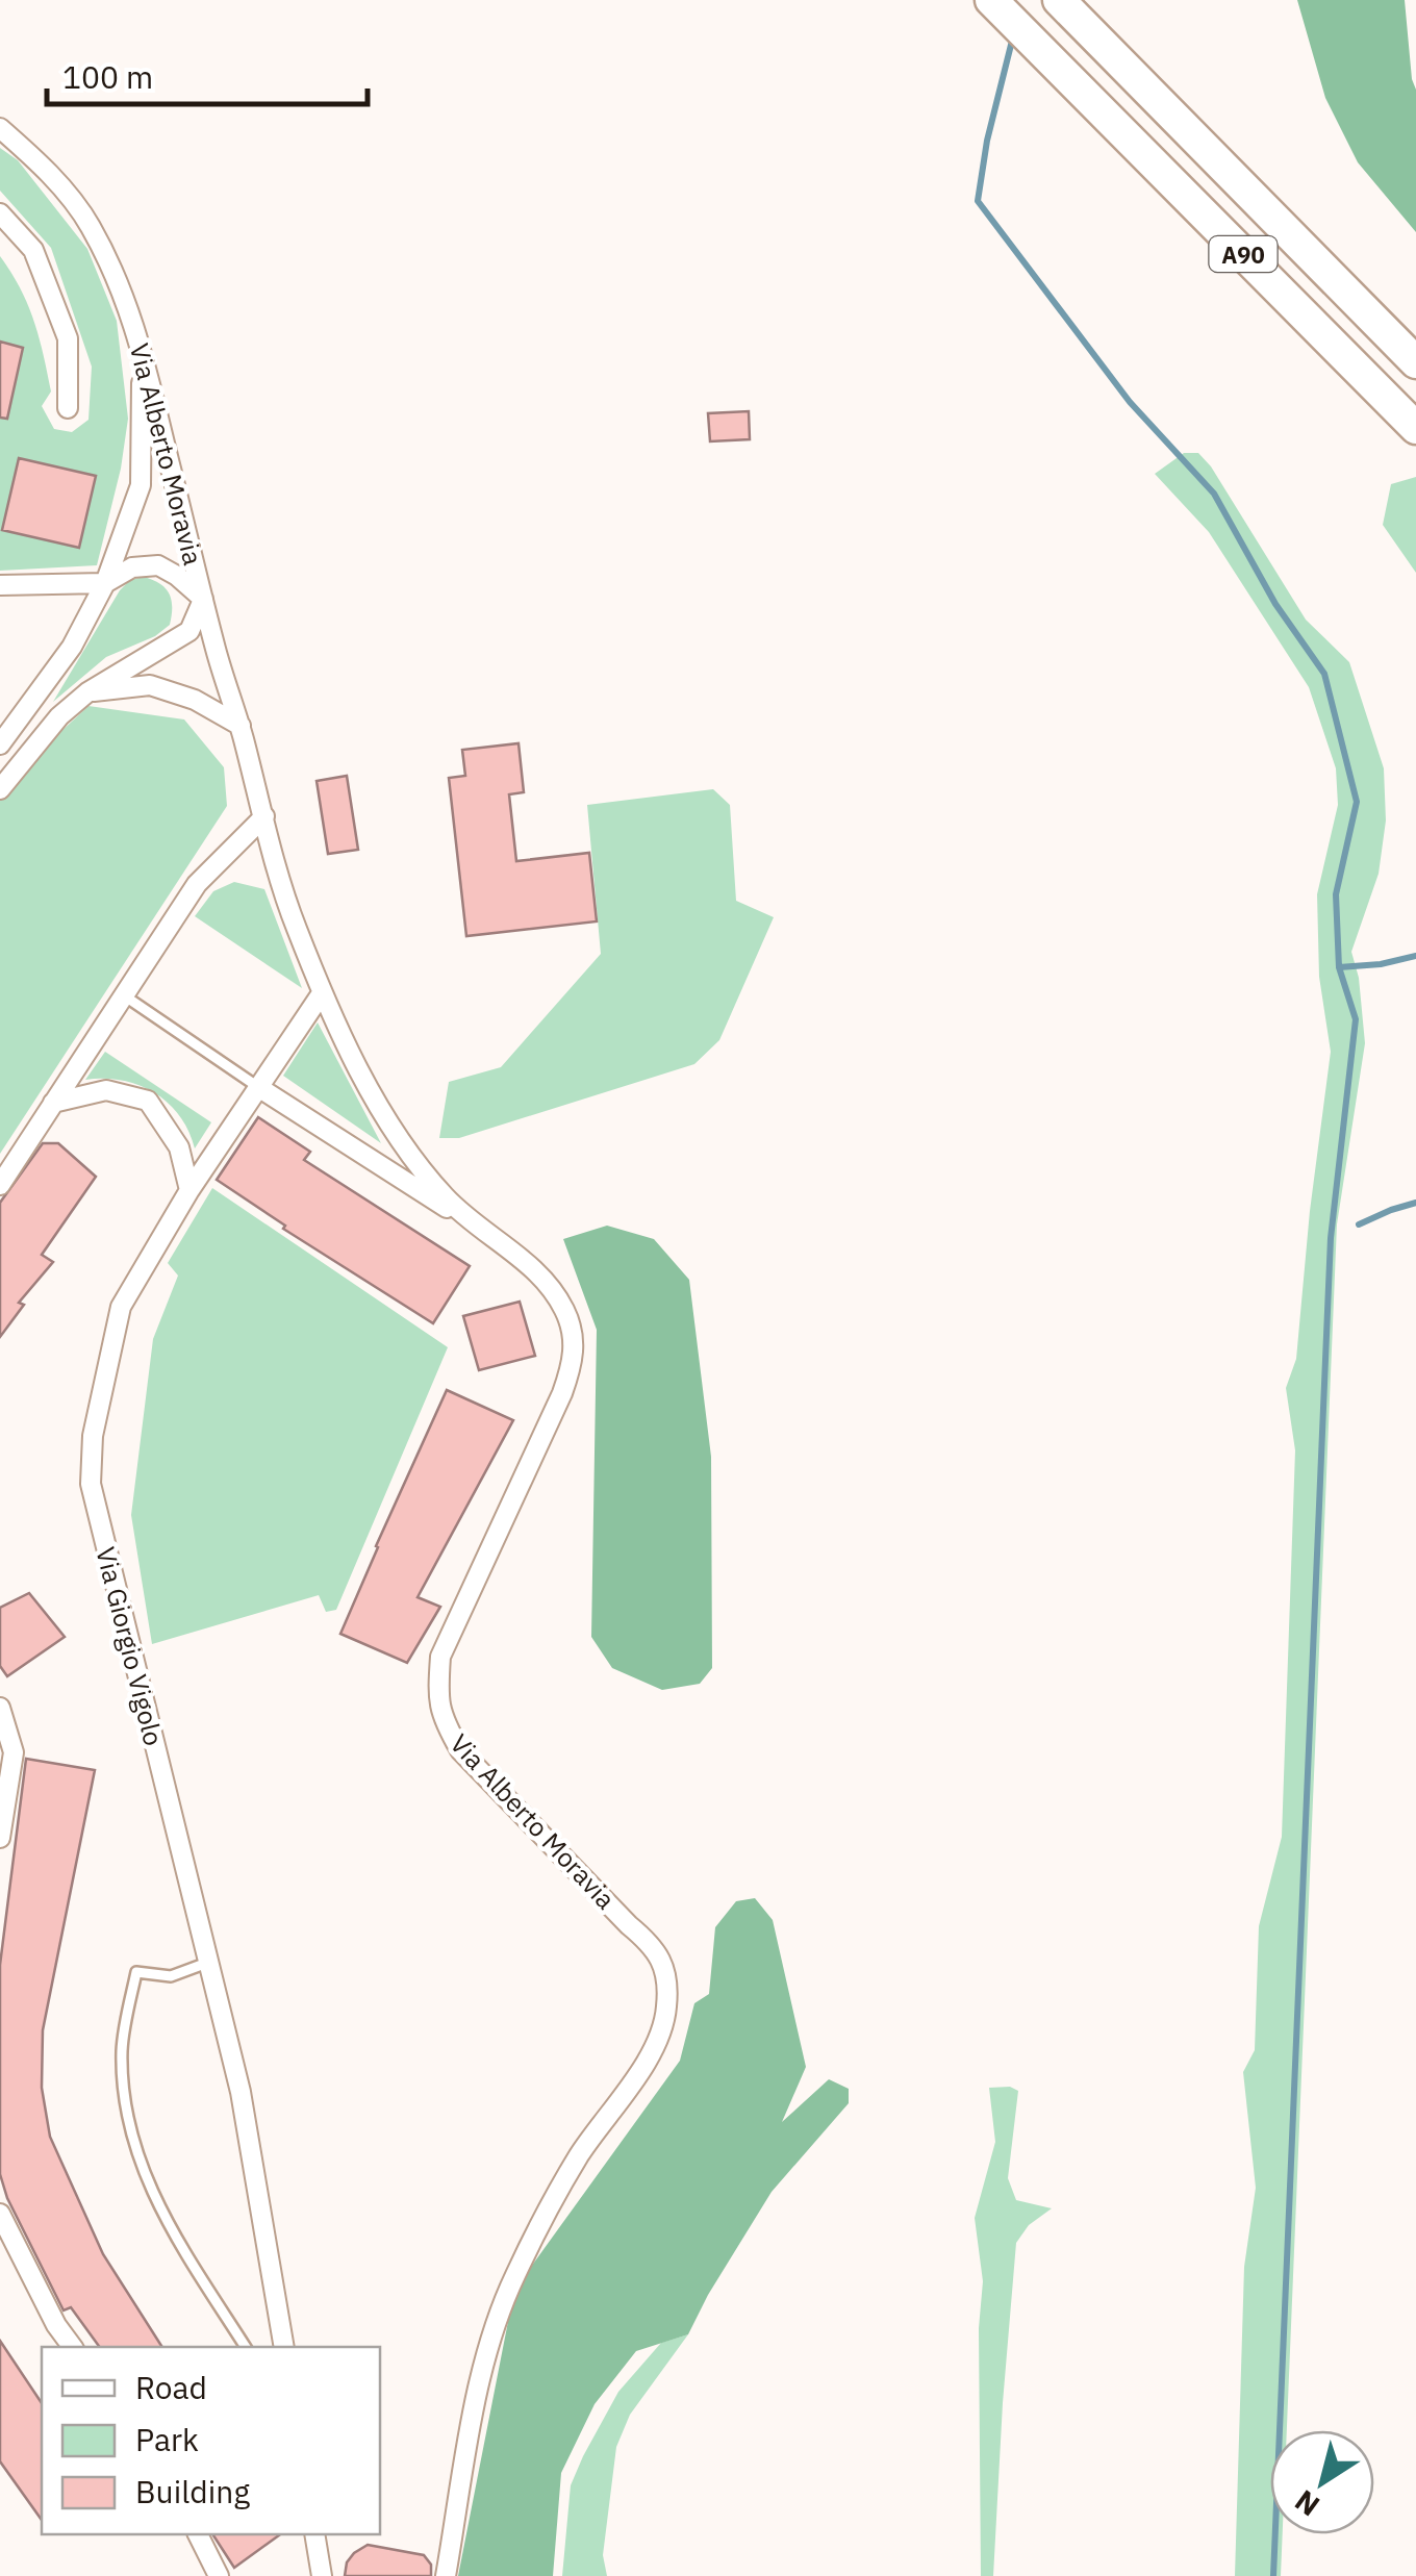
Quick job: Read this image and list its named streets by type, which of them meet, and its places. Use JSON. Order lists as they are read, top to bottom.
{
  "streets": {
    "highway": ["A90"],
    "street": ["Via Alberto Moravia", "Via Giorgio Vigolo"]
  },
  "crossings": [
    ["Via Alberto Moravia", "Via Giorgio Vigolo"]
  ],
  "legend": ["Road", "Park", "Building"],
  "scale_bar": "100 m",
  "north": "bottom left"
}
